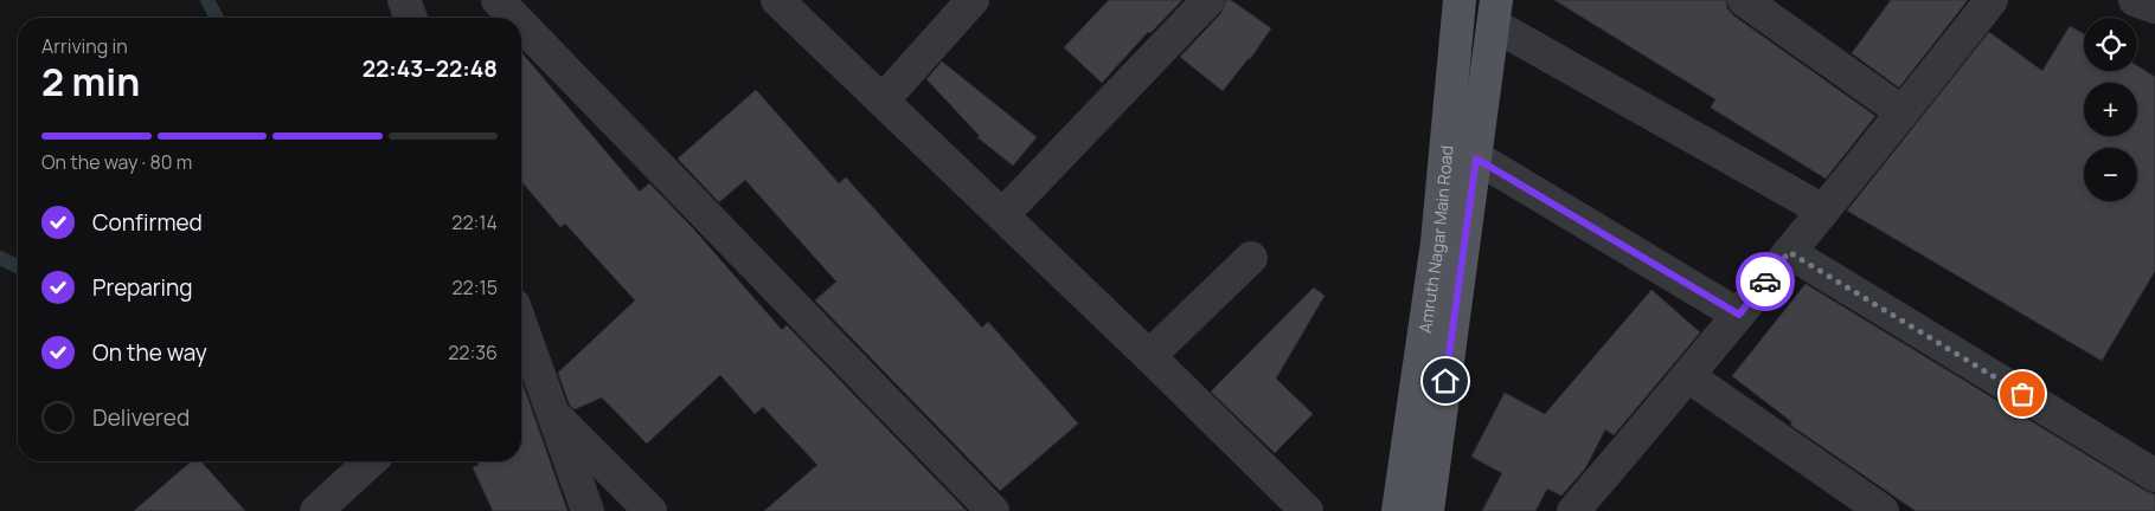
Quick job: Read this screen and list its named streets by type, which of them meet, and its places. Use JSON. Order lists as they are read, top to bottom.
{
  "streets": {
    "main road": ["Amruth Nagar Main Road"]
  },
  "page": {
    "map_buttons": ["+", "−"],
    "heading": ["2 min", "Arriving in", "22:43–22:48"],
    "bar": "On the way · 80 m",
    "list": [
      ["Confirmed", "22:14"],
      ["Preparing", "22:15"],
      ["On the way", "22:36"],
      "Delivered"
    ]
  }
}
